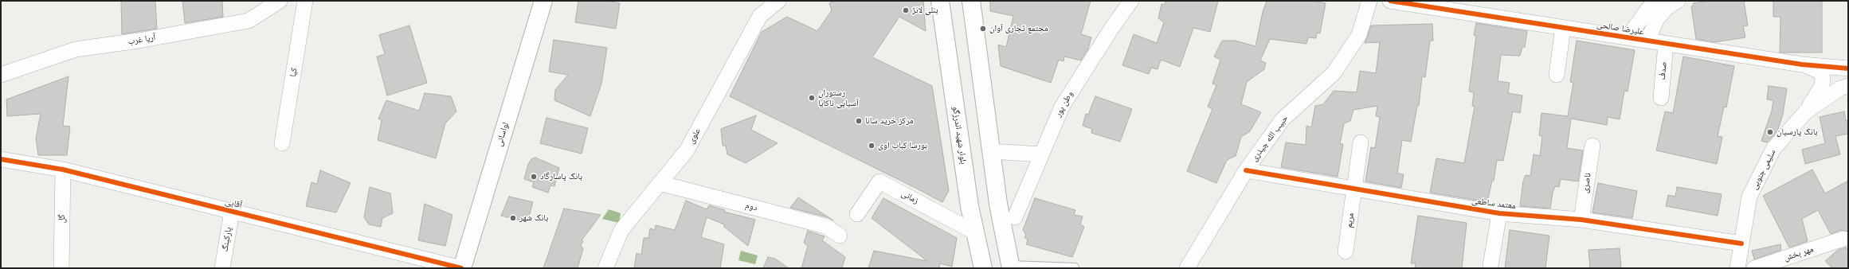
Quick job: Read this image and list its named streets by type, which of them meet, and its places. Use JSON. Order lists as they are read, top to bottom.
{
  "streets": {
    "main road": ["لواسانی", "بلوار شهید اندرزگو"],
    "street": [
      "علیرضا صالحی",
      "آریا غرب",
      "صدف",
      "کیا",
      "وطن پور",
      "علوی",
      "حبیب الله چیذری",
      "سلیمی جنوبی",
      "ناصری",
      "زمانی",
      "آقایی",
      "معتمد ساطعی",
      "دوم",
      "گل",
      "مریم",
      "پارکینگ",
      "مهر بخش"
    ]
  },
  "crossings": [
    ["علیرضا صالحی", "صدف"],
    ["لواسانی", "آقایی"],
    ["بلوار شهید اندرزگو", "زمانی"],
    ["علوی", "دوم"],
    ["حبیب الله چیذری", "معتمد ساطعی"],
    ["سلیمی جنوبی", "معتمد ساطعی"],
    ["ناصری", "معتمد ساطعی"],
    ["آقایی", "گل"],
    ["آقایی", "پارکینگ"],
    ["معتمد ساطعی", "مریم"]
  ],
  "places": [
    "بنلی لانژ",
    "مجتمع تجاری آوان",
    "رستوران آسیایی ناکایا",
    "مرکز خرید سانا",
    "بانک پارسیان",
    "بورسا کباب اوی",
    "بانک پاسارگاد",
    "بانک شهر"
  ]
}
